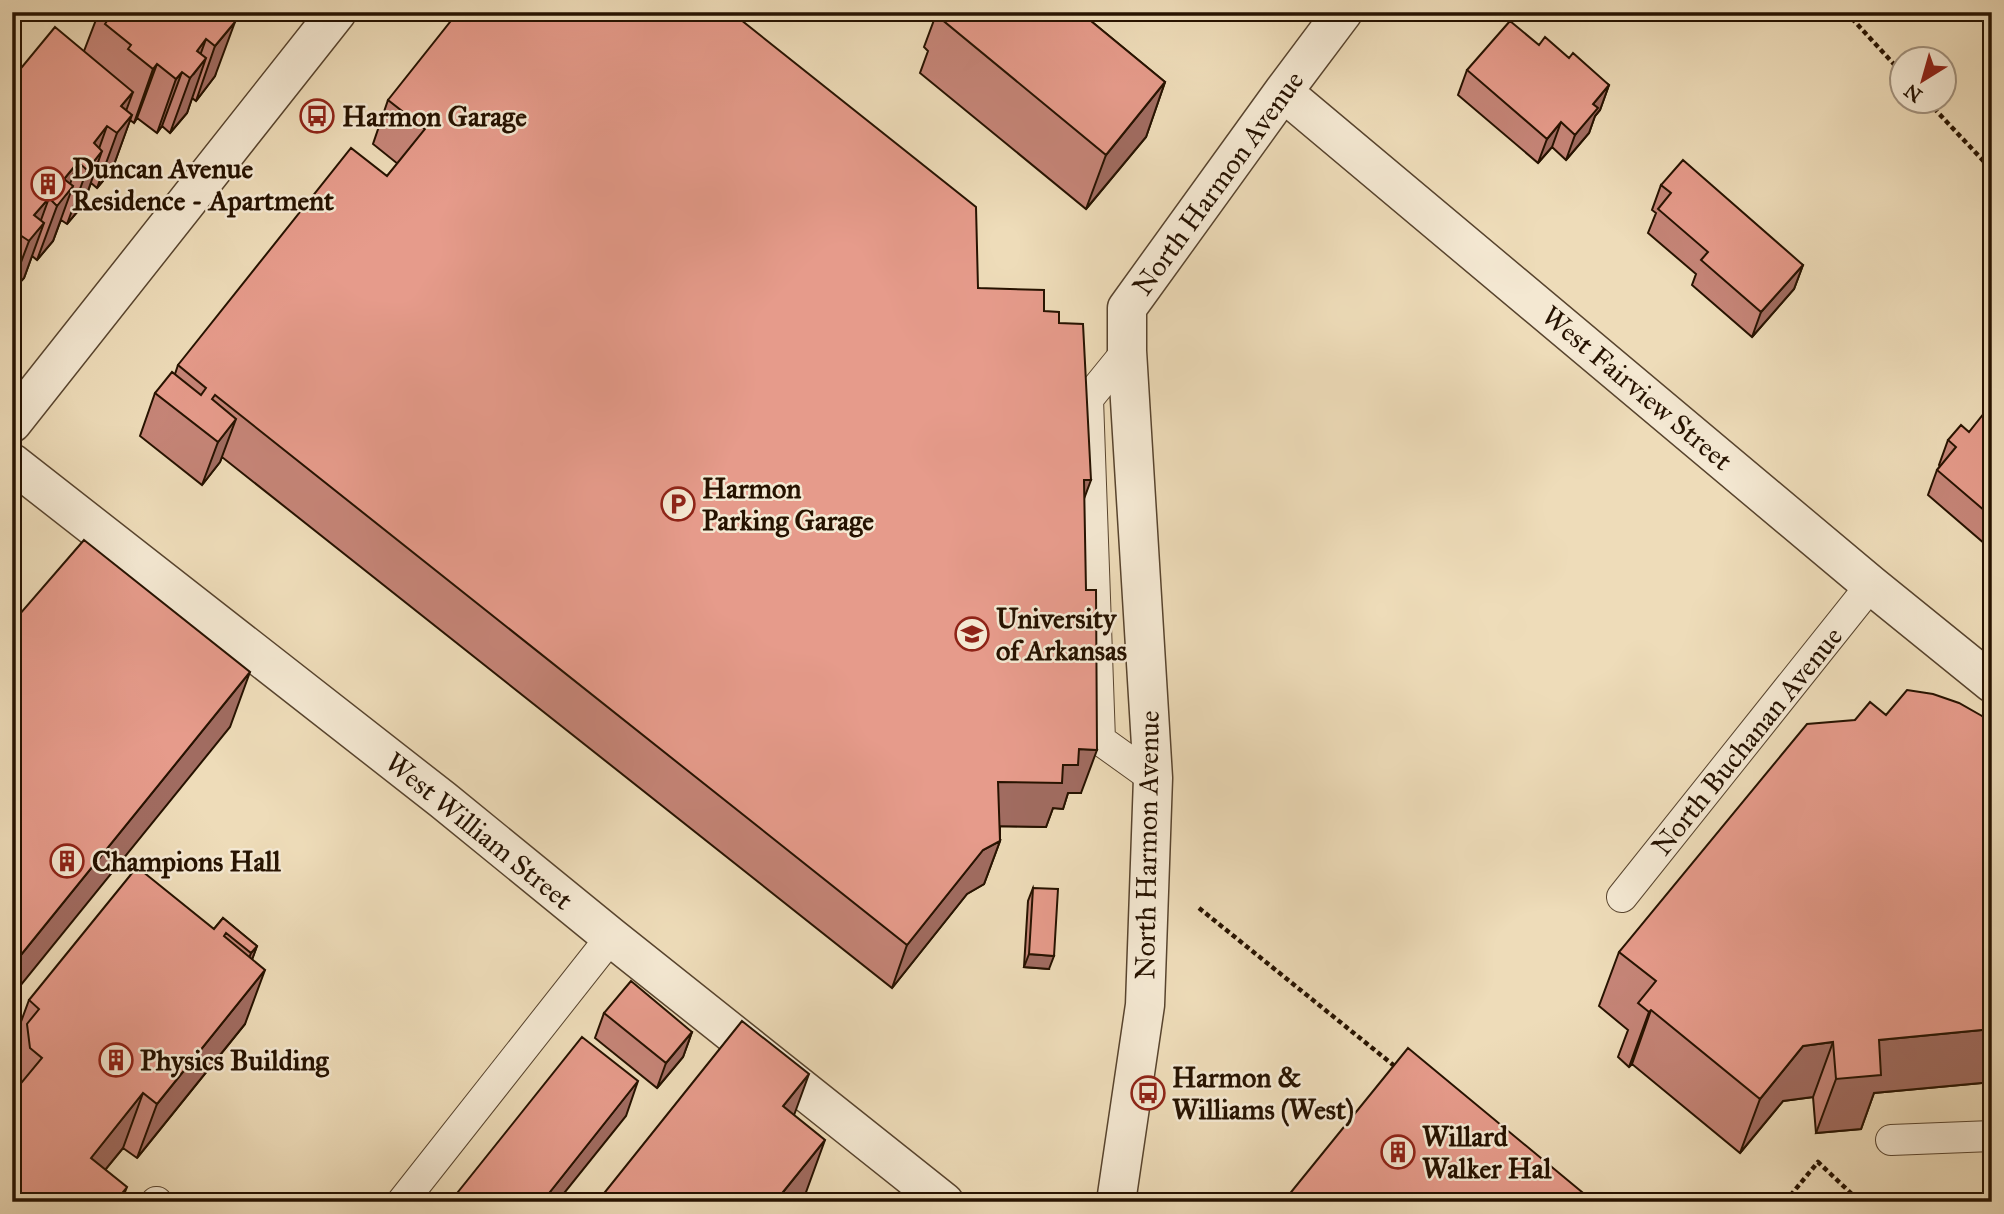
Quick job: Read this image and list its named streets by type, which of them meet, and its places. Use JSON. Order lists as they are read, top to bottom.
{
  "streets": {
    "street": ["North Harmon Avenue", "West Fairview Street", "West William Street"],
    "lane": ["North Buchanan Avenue"]
  },
  "crossings": [
    ["North Harmon Avenue", "West Fairview Street"],
    ["West Fairview Street", "North Buchanan Avenue"]
  ],
  "places": {
    "bus stop": ["Harmon Garage", "Harmon & Williams (West)"],
    "building": [
      "Duncan Avenue Residence - Apartment",
      "Champions Hall",
      "Physics Building",
      "Willard Walker Hal"
    ],
    "parking": ["Harmon Parking Garage"],
    "school or university": ["University of Arkansas"]
  },
  "north": "bottom left"
}
